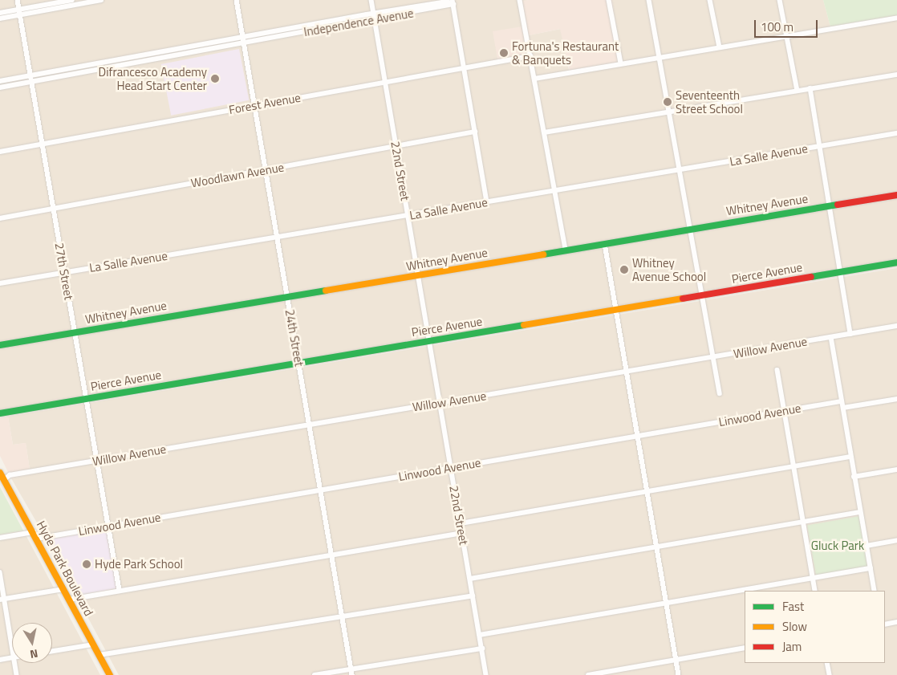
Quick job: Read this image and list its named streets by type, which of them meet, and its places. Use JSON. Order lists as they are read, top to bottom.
{
  "streets": {
    "street": [
      "Independence Avenue",
      "Forest Avenue",
      "La Salle Avenue",
      "22nd Street",
      "Woodlawn Avenue",
      "Whitney Avenue",
      "27th Street",
      "Pierce Avenue",
      "24th Street",
      "Willow Avenue",
      "Linwood Avenue",
      "Hyde Park Boulevard"
    ]
  },
  "crossings": [
    ["Independence Avenue", "22nd Street"],
    ["Independence Avenue", "27th Street"],
    ["Independence Avenue", "24th Street"],
    ["Forest Avenue", "22nd Street"],
    ["Forest Avenue", "27th Street"],
    ["Forest Avenue", "24th Street"],
    ["La Salle Avenue", "22nd Street"],
    ["La Salle Avenue", "27th Street"],
    ["La Salle Avenue", "24th Street"],
    ["22nd Street", "Woodlawn Avenue"],
    ["22nd Street", "Whitney Avenue"],
    ["22nd Street", "Pierce Avenue"],
    ["22nd Street", "Willow Avenue"],
    ["22nd Street", "Linwood Avenue"],
    ["Woodlawn Avenue", "27th Street"],
    ["Woodlawn Avenue", "24th Street"],
    ["Whitney Avenue", "27th Street"],
    ["Whitney Avenue", "24th Street"],
    ["27th Street", "Pierce Avenue"],
    ["27th Street", "Willow Avenue"],
    ["27th Street", "Linwood Avenue"],
    ["Pierce Avenue", "24th Street"],
    ["24th Street", "Willow Avenue"],
    ["24th Street", "Linwood Avenue"],
    ["Willow Avenue", "Hyde Park Boulevard"],
    ["Linwood Avenue", "Hyde Park Boulevard"]
  ],
  "parks": ["Gluck Park"],
  "places": [
    "Fortuna's Restaurant & Banquets",
    "Difrancesco Academy Head Start Center",
    "Seventeenth Street School",
    "Whitney Avenue School",
    "Hyde Park School"
  ],
  "legend": ["Fast", "Slow", "Jam"],
  "scale_bar": "100 m",
  "north": "bottom"
}
